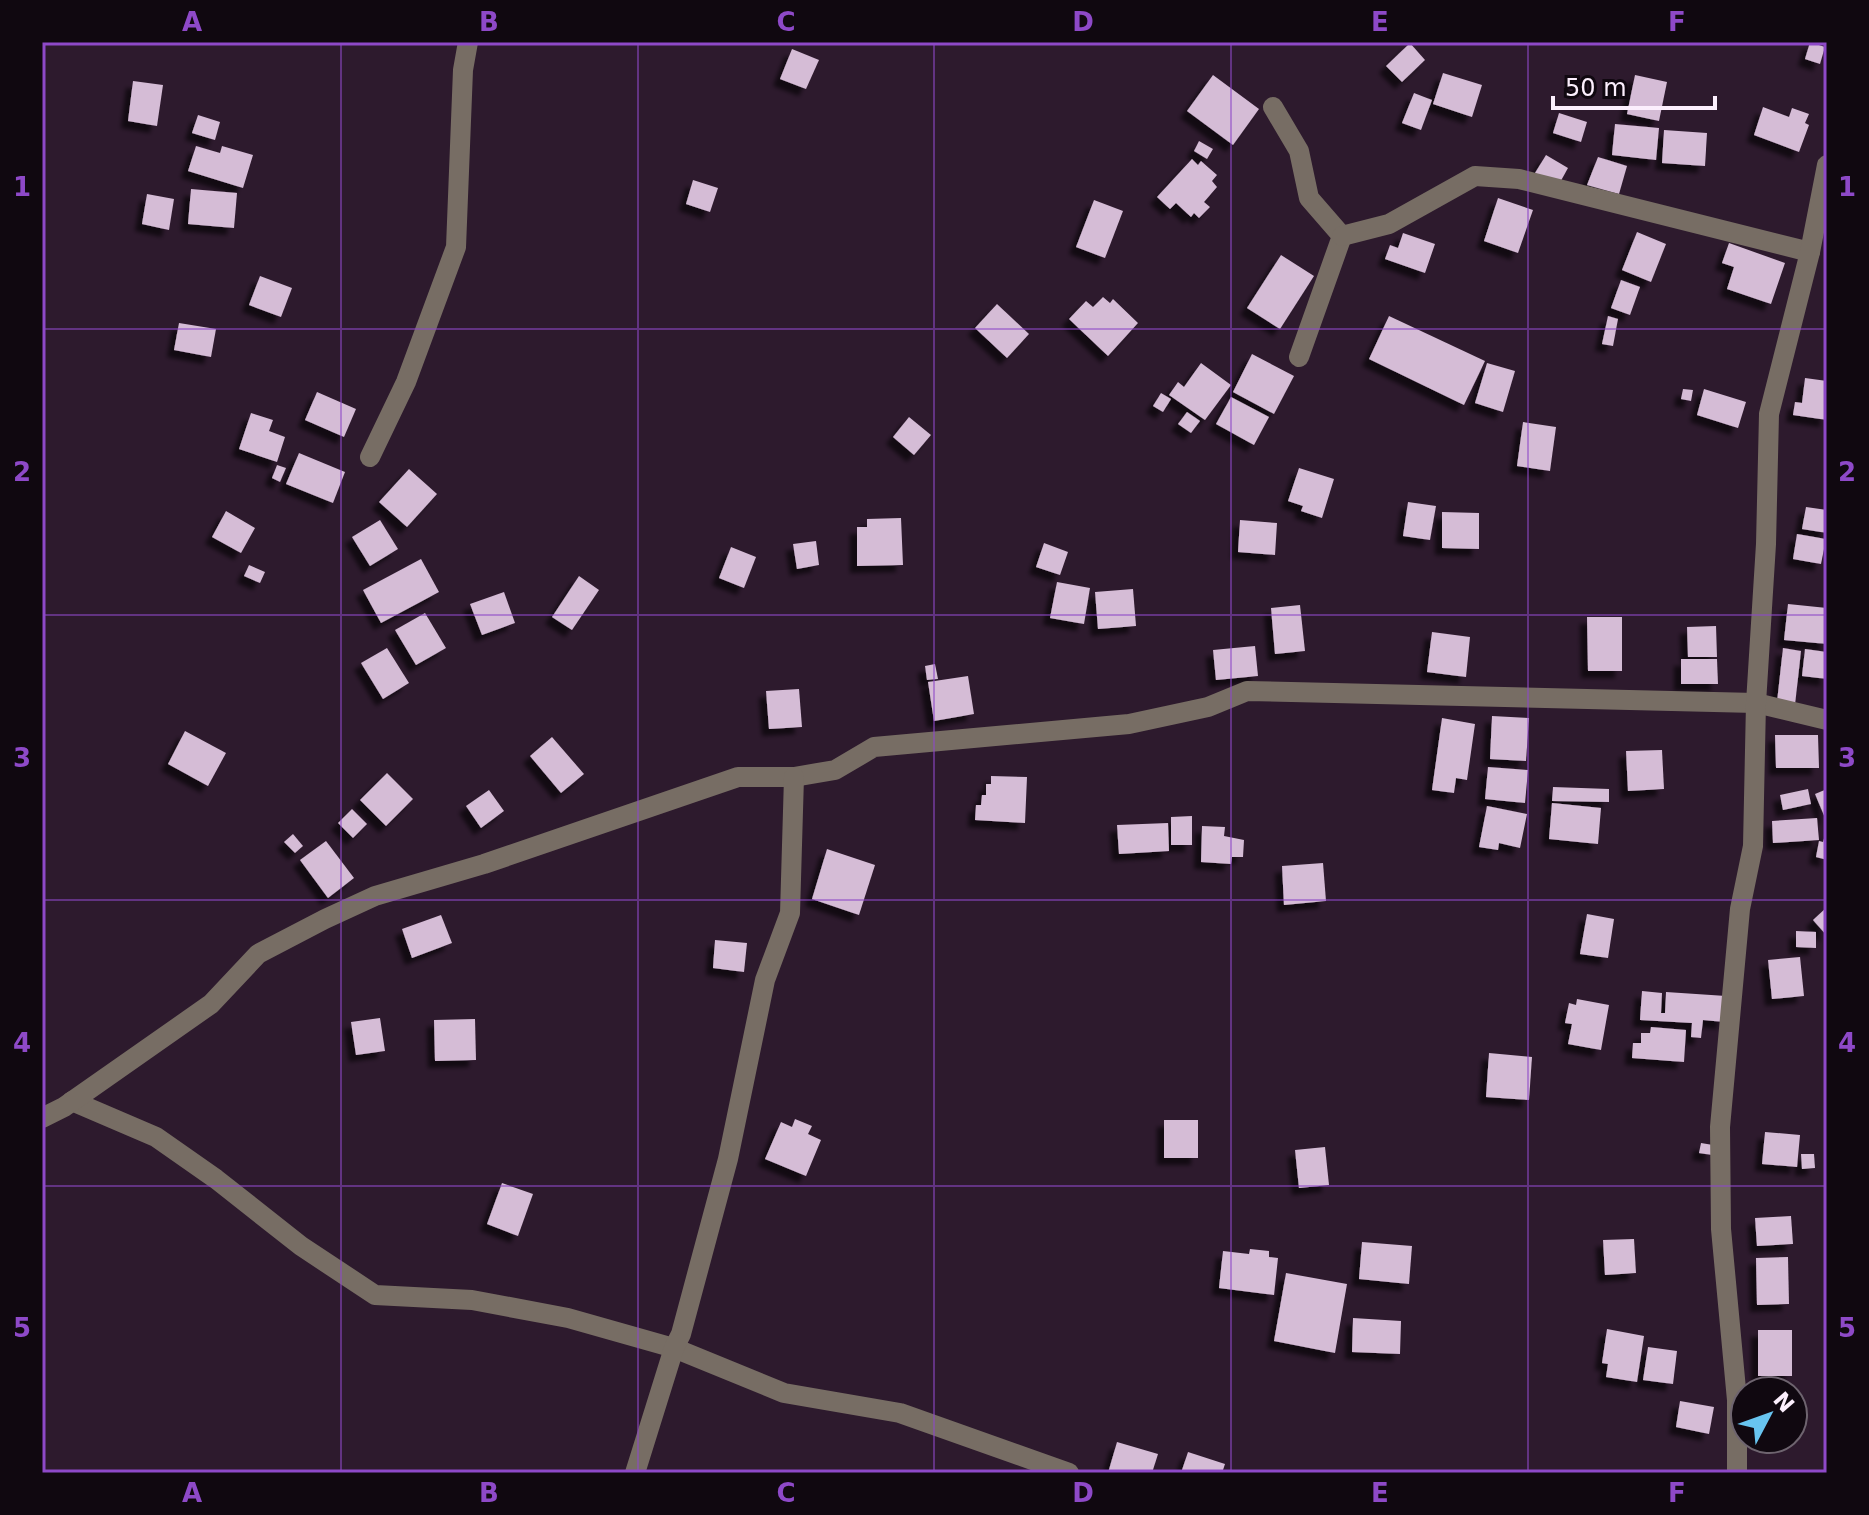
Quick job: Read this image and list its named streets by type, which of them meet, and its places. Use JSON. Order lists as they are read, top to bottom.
{
  "scale_bar": "50 m",
  "north": "top right",
  "grid": {
    "columns": [
      "A",
      "B",
      "C",
      "D",
      "E",
      "F"
    ],
    "rows": [
      "1",
      "2",
      "3",
      "4",
      "5"
    ]
  }
}
